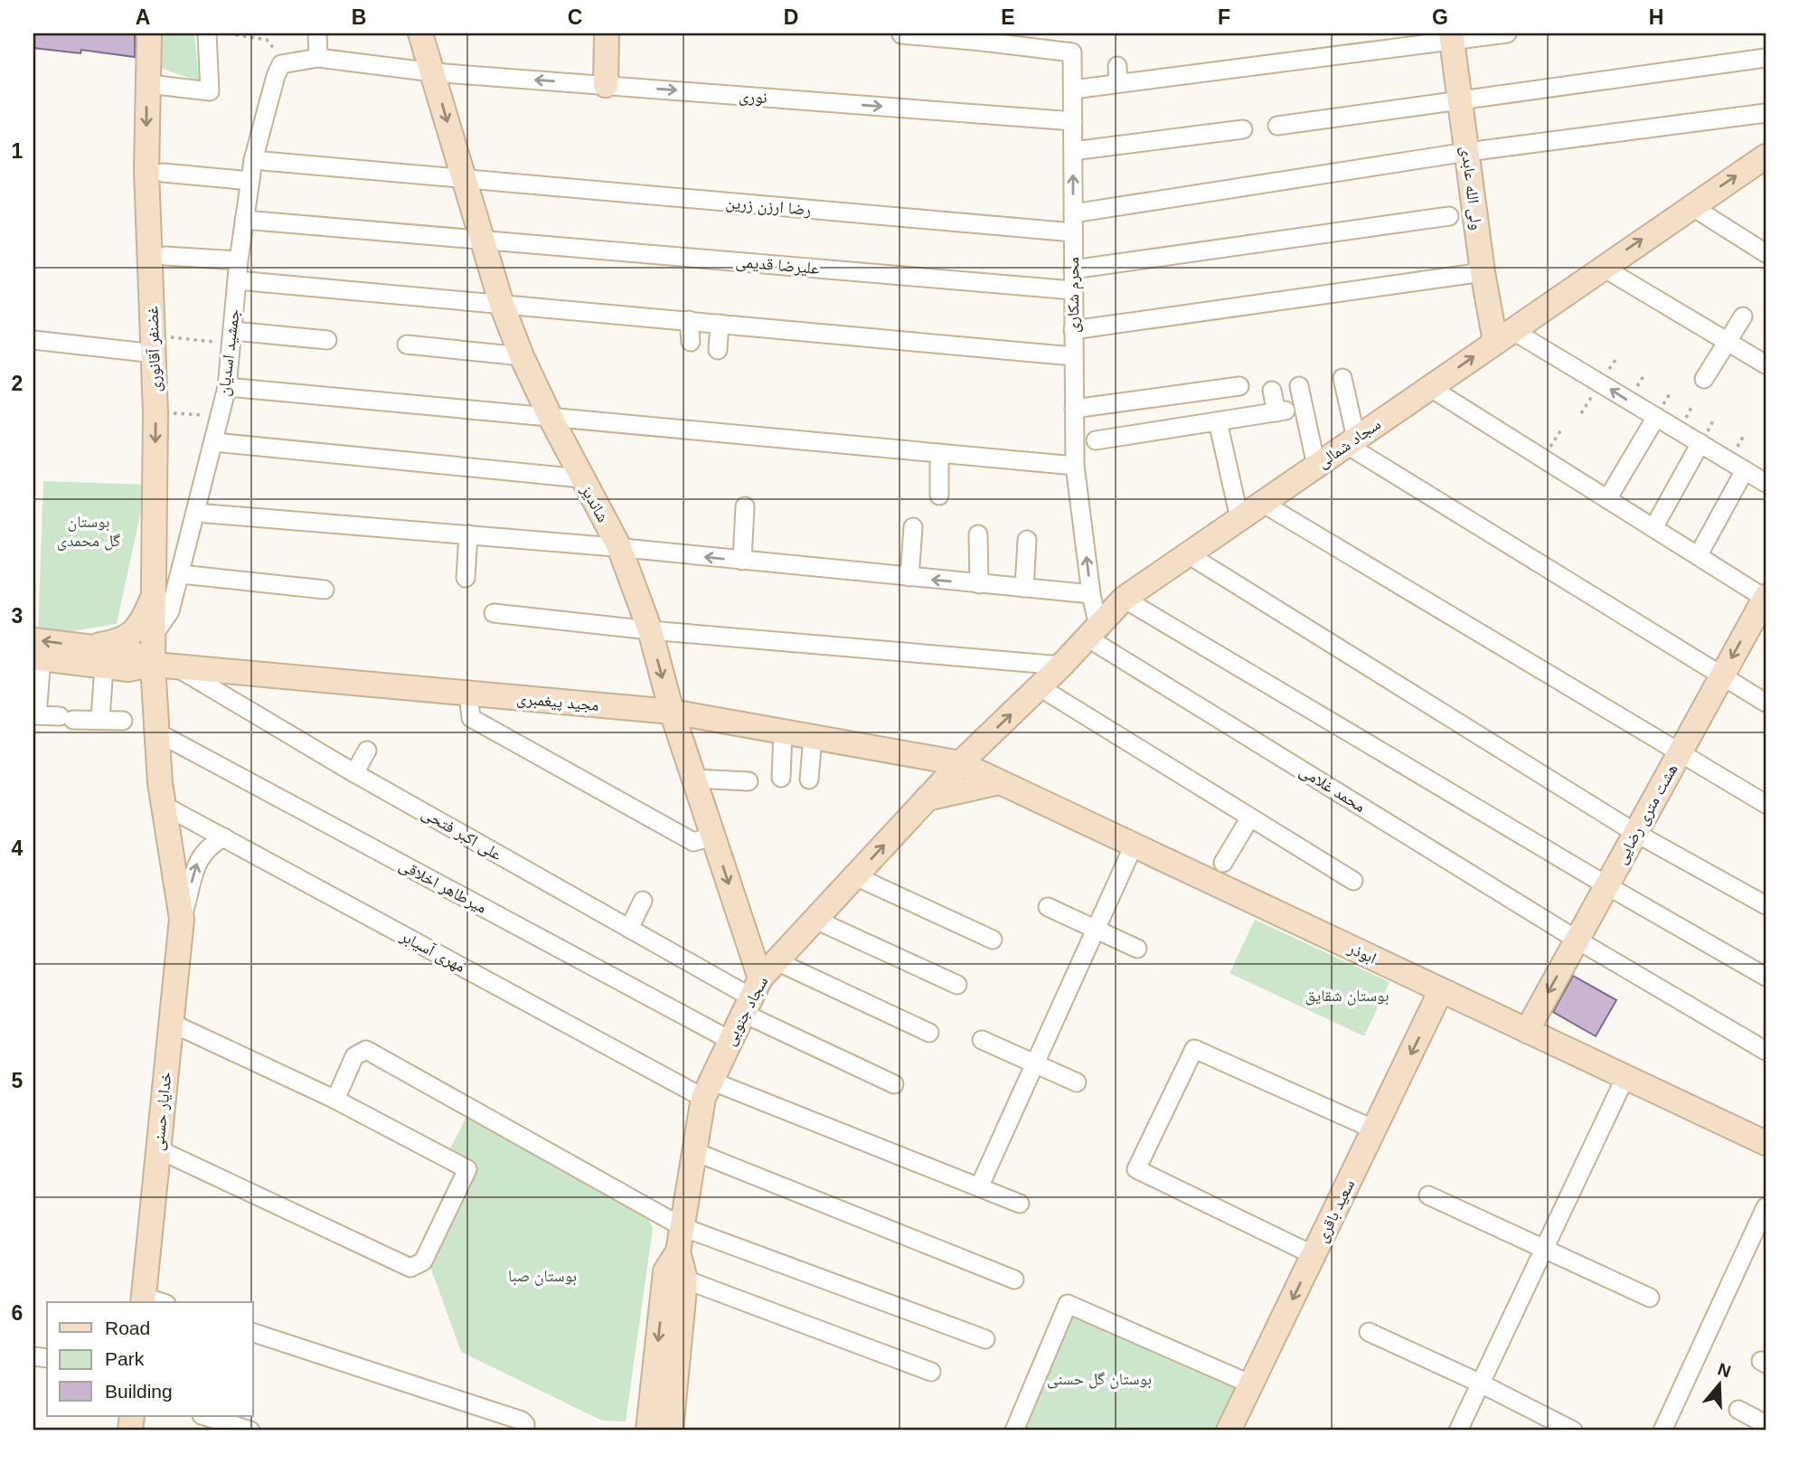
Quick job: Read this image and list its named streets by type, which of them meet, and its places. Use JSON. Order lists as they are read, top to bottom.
{
  "streets": {
    "main road": [
      "ولی الله عابدی",
      "غضنفر آقانوری",
      "سجاد شمالی",
      "شاندیز",
      "مجید پیغمبری",
      "هشت متری رضایی",
      "ابوذر",
      "سجاد جنوبی",
      "خدایار حسنی",
      "سعید باقری"
    ],
    "street": [
      "نوری",
      "رضا ارزن زرین",
      "علیرضا قدیمی",
      "محرم شکاری",
      "جمشید اسدیان",
      "محمد غلامی",
      "علی اکبر فتحی",
      "میرطاهر اخلاقی",
      "مهری آسیابر"
    ]
  },
  "crossings": [
    ["نوری", "محرم شکاری"],
    ["نوری", "جمشید اسدیان"],
    ["نوری", "شاندیز"],
    ["ولی الله عابدی", "سجاد شمالی"],
    ["رضا ارزن زرین", "محرم شکاری"],
    ["رضا ارزن زرین", "جمشید اسدیان"],
    ["رضا ارزن زرین", "شاندیز"],
    ["علیرضا قدیمی", "محرم شکاری"],
    ["علیرضا قدیمی", "جمشید اسدیان"],
    ["علیرضا قدیمی", "شاندیز"],
    ["محرم شکاری", "سجاد شمالی"],
    ["محرم شکاری", "محمد غلامی"],
    ["غضنفر آقانوری", "جمشید اسدیان"],
    ["غضنفر آقانوری", "مجید پیغمبری"],
    ["غضنفر آقانوری", "علی اکبر فتحی"],
    ["غضنفر آقانوری", "خدایار حسنی"],
    ["سجاد شمالی", "مجید پیغمبری"],
    ["سجاد شمالی", "محمد غلامی"],
    ["سجاد شمالی", "ابوذر"],
    ["سجاد شمالی", "سجاد جنوبی"],
    ["شاندیز", "مجید پیغمبری"],
    ["شاندیز", "علی اکبر فتحی"],
    ["شاندیز", "سجاد جنوبی"],
    ["مجید پیغمبری", "علی اکبر فتحی"],
    ["مجید پیغمبری", "ابوذر"],
    ["مجید پیغمبری", "سجاد جنوبی"],
    ["مجید پیغمبری", "خدایار حسنی"],
    ["محمد غلامی", "هشت متری رضایی"],
    ["هشت متری رضایی", "ابوذر"],
    ["علی اکبر فتحی", "سجاد جنوبی"],
    ["علی اکبر فتحی", "خدایار حسنی"],
    ["میرطاهر اخلاقی", "سجاد جنوبی"],
    ["میرطاهر اخلاقی", "خدایار حسنی"],
    ["مهری آسیابر", "سجاد جنوبی"],
    ["مهری آسیابر", "خدایار حسنی"],
    ["ابوذر", "سجاد جنوبی"],
    ["ابوذر", "سعید باقری"]
  ],
  "one_way": [
    "غضنفر آقانوری",
    "سجاد شمالی",
    "هشت متری رضایی",
    "سعید باقری"
  ],
  "parks": [
    "بوستان گل محمدی",
    "بوستان شقایق",
    "بوستان صبا",
    "بوستان گل حسنی"
  ],
  "legend": ["Road", "Park", "Building"],
  "north": "top",
  "grid": {
    "columns": [
      "A",
      "B",
      "C",
      "D",
      "E",
      "F",
      "G",
      "H"
    ],
    "rows": [
      "1",
      "2",
      "3",
      "4",
      "5",
      "6"
    ]
  }
}
